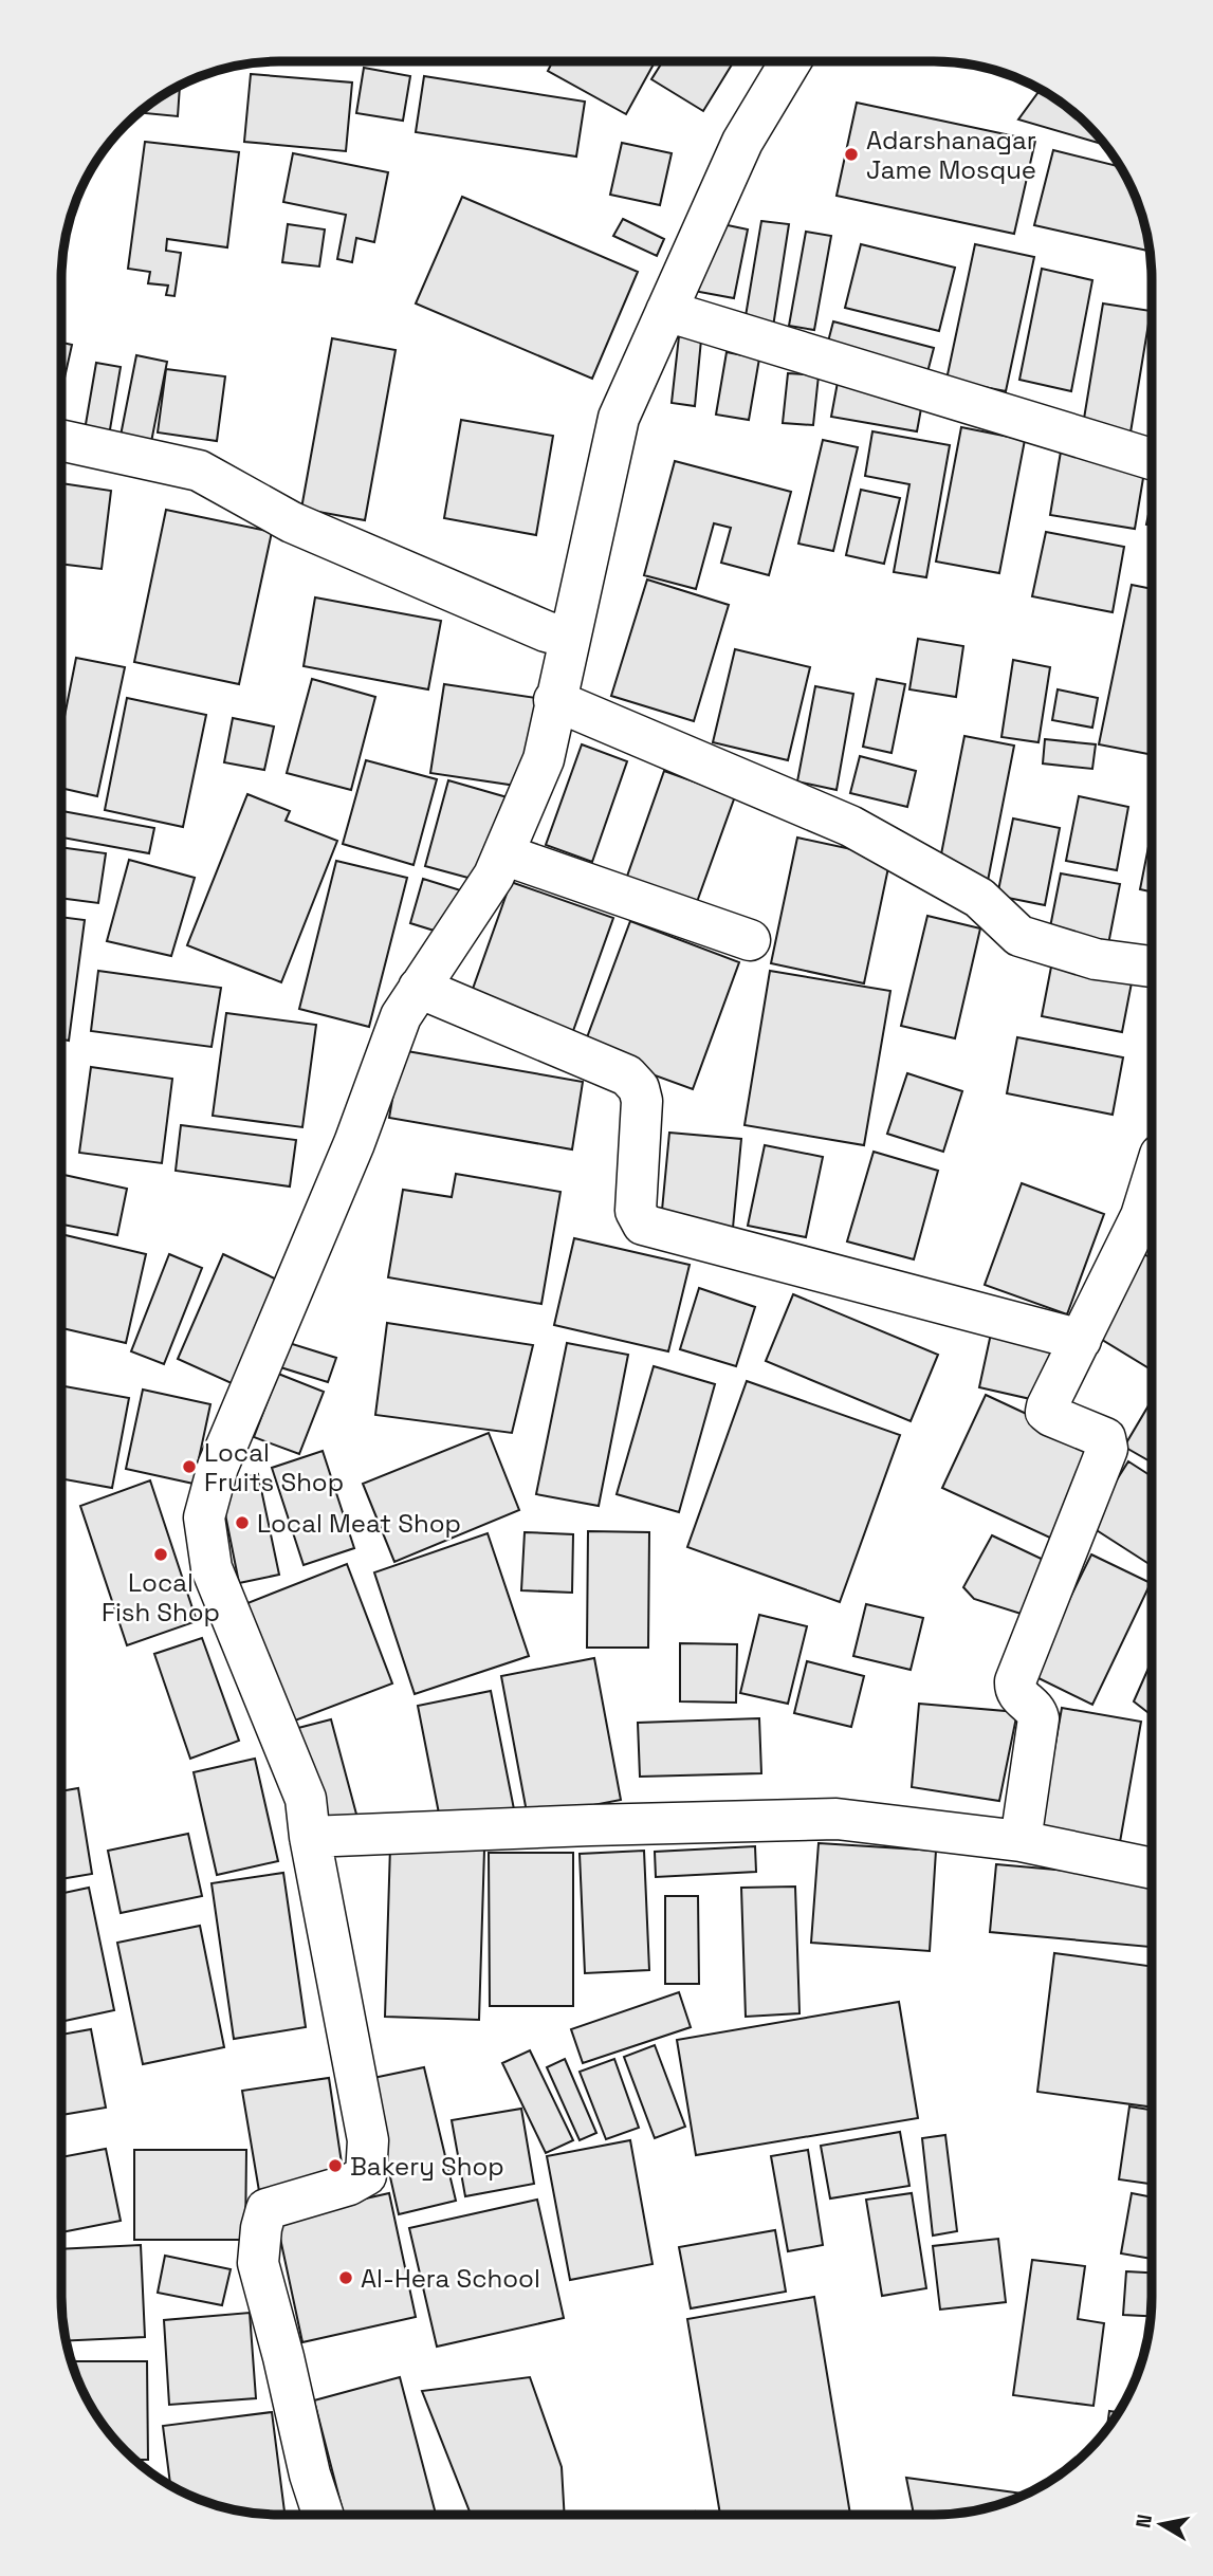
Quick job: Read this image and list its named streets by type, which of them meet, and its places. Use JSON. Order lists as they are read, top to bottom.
{
  "places": [
    "Adarshanagar Jame Mosque",
    "Local Fruits Shop",
    "Local Meat Shop",
    "Local Fish Shop",
    "Bakery Shop",
    "Al-Hera School"
  ],
  "north": "left"
}
